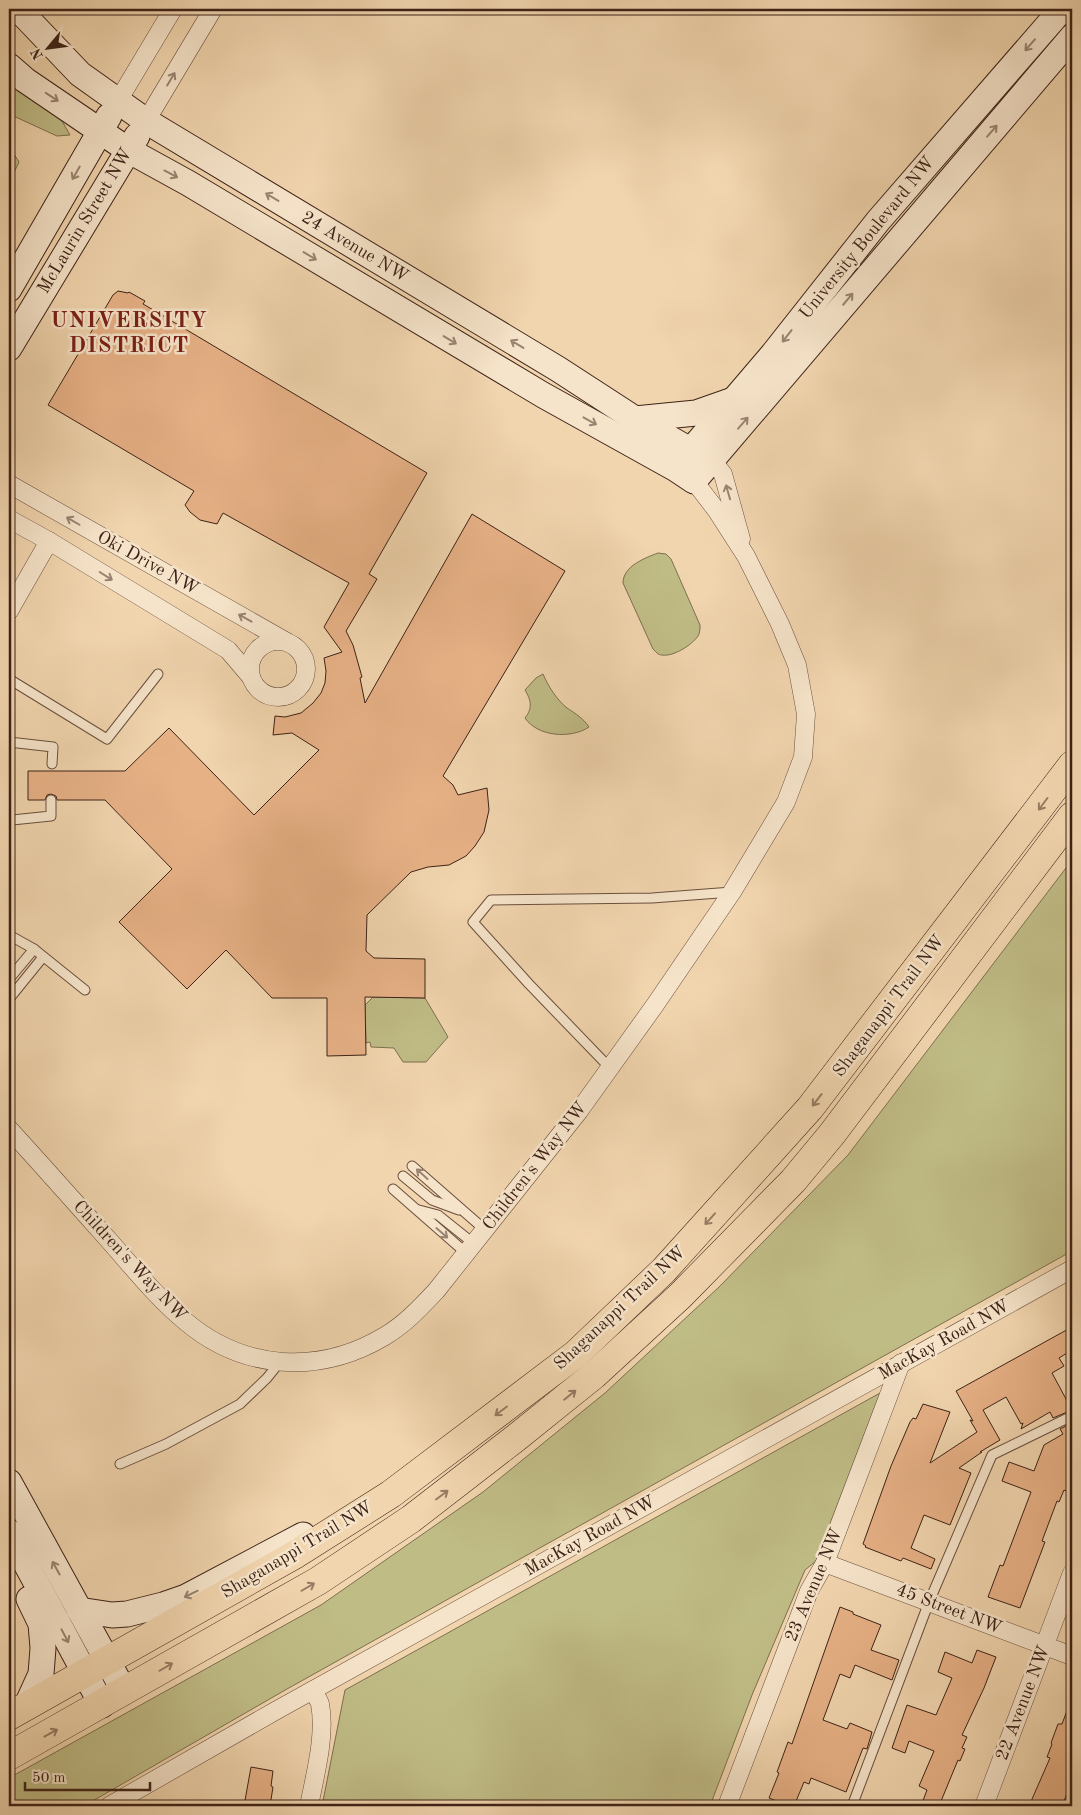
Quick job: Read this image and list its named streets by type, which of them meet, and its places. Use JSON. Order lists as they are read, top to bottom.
{
  "streets": {
    "main road": ["Shaganappi Trail NW"],
    "street": [
      "McLaurin Street NW",
      "University Boulevard NW",
      "24 Avenue NW",
      "Oki Drive NW",
      "Children's Way NW",
      "MacKay Road NW",
      "23 Avenue NW",
      "45 Street NW",
      "22 Avenue NW"
    ]
  },
  "crossings": [
    ["McLaurin Street NW", "24 Avenue NW"],
    ["University Boulevard NW", "24 Avenue NW"],
    ["University Boulevard NW", "Children's Way NW"],
    ["24 Avenue NW", "Children's Way NW"],
    ["MacKay Road NW", "23 Avenue NW"],
    ["23 Avenue NW", "45 Street NW"],
    ["45 Street NW", "22 Avenue NW"]
  ],
  "districts": ["UNIVERSITY DISTRICT"],
  "scale_bar": "50 m",
  "north": "bottom left"
}
